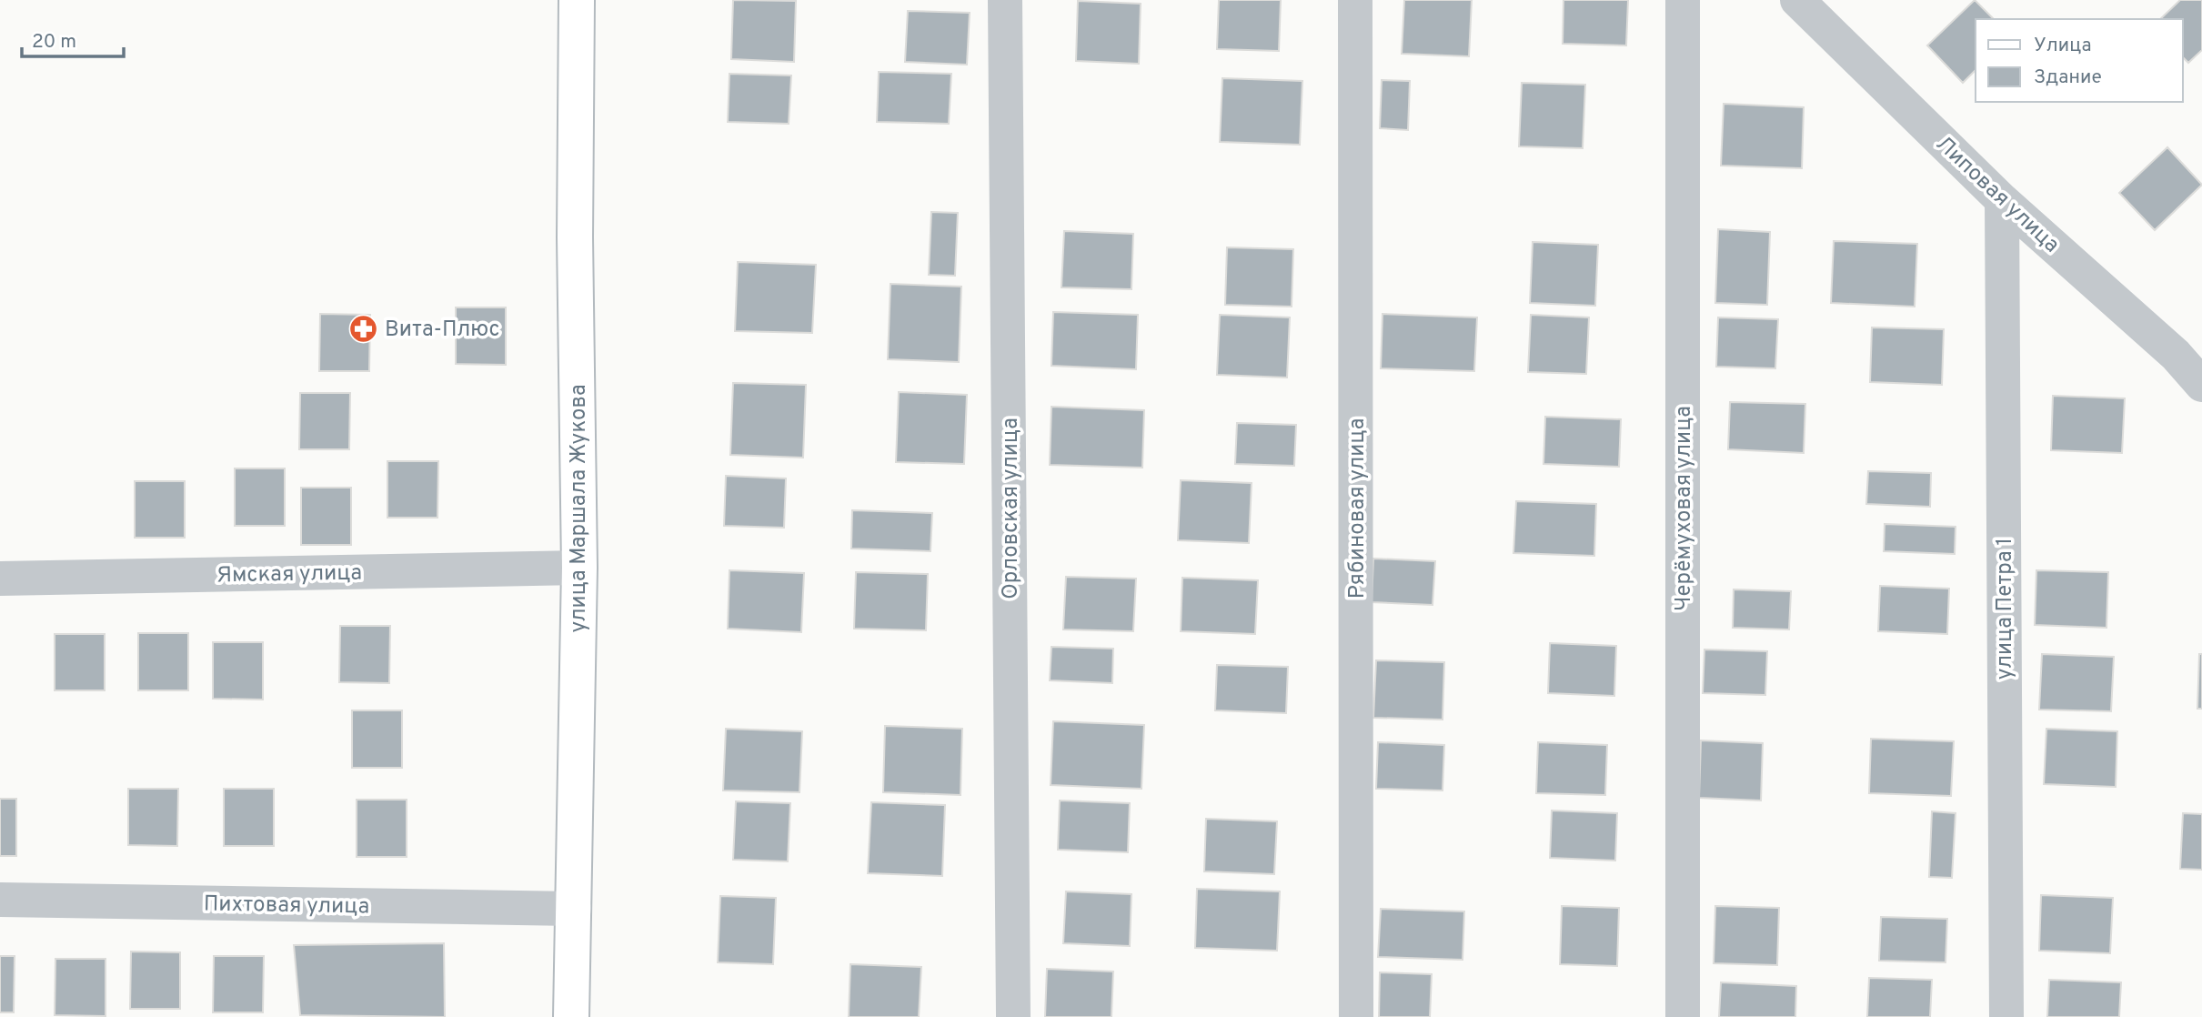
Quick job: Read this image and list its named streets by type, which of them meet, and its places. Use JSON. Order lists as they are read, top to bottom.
{
  "streets": {
    "main road": ["улица Маршала Жукова"],
    "street": [
      "Липовая улица",
      "Орловская улица",
      "Рябиновая улица",
      "Черёмуховая улица",
      "Ямская улица",
      "улица Петра 1",
      "Пихтовая улица"
    ]
  },
  "crossings": [
    ["Липовая улица", "улица Петра 1"],
    ["улица Маршала Жукова", "Ямская улица"],
    ["улица Маршала Жукова", "Пихтовая улица"]
  ],
  "places": {
    "pharmacy": ["Вита-Плюс"]
  },
  "legend": ["Улица", "Здание"],
  "scale_bar": "20 m"
}
